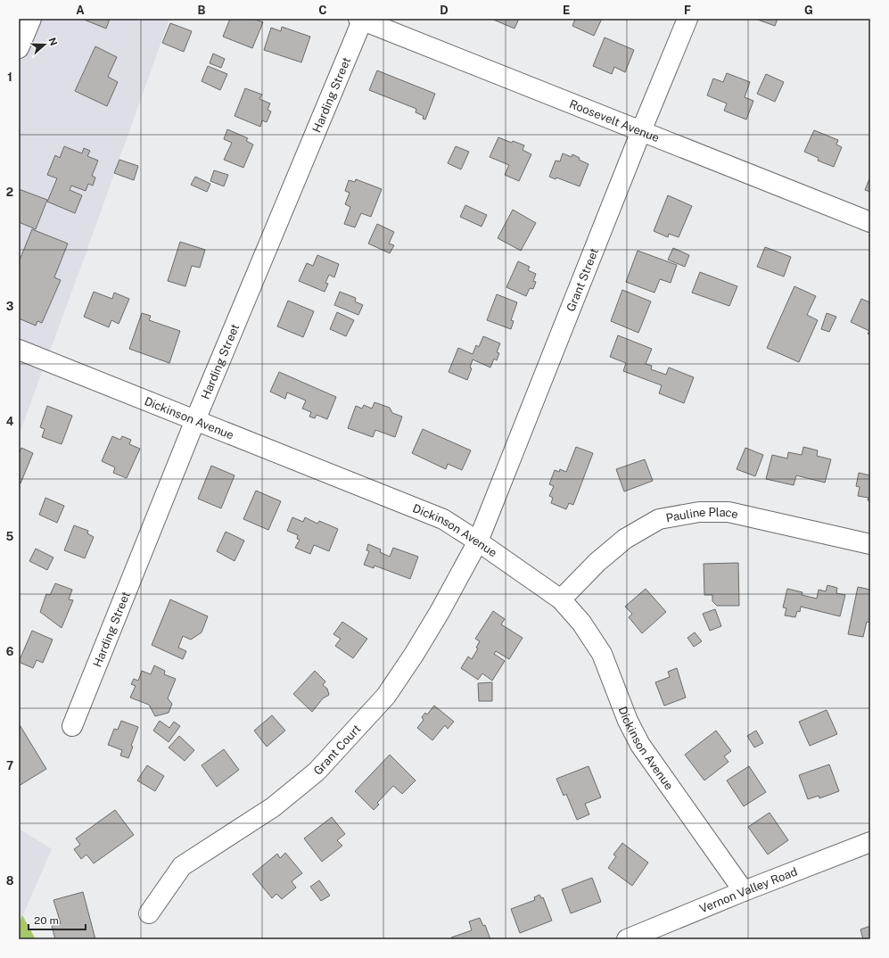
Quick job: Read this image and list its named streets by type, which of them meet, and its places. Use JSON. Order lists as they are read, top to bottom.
{
  "streets": {
    "street": [
      "Harding Street",
      "Roosevelt Avenue",
      "Grant Street",
      "Dickinson Avenue",
      "Pauline Place",
      "Grant Court",
      "Vernon Valley Road"
    ]
  },
  "crossings": [
    ["Harding Street", "Roosevelt Avenue"],
    ["Harding Street", "Dickinson Avenue"],
    ["Roosevelt Avenue", "Grant Street"],
    ["Grant Street", "Dickinson Avenue"],
    ["Grant Street", "Grant Court"],
    ["Dickinson Avenue", "Pauline Place"],
    ["Dickinson Avenue", "Grant Court"],
    ["Dickinson Avenue", "Vernon Valley Road"]
  ],
  "scale_bar": "20 m",
  "north": "right",
  "grid": {
    "columns": [
      "A",
      "B",
      "C",
      "D",
      "E",
      "F",
      "G"
    ],
    "rows": [
      "1",
      "2",
      "3",
      "4",
      "5",
      "6",
      "7",
      "8"
    ]
  }
}
